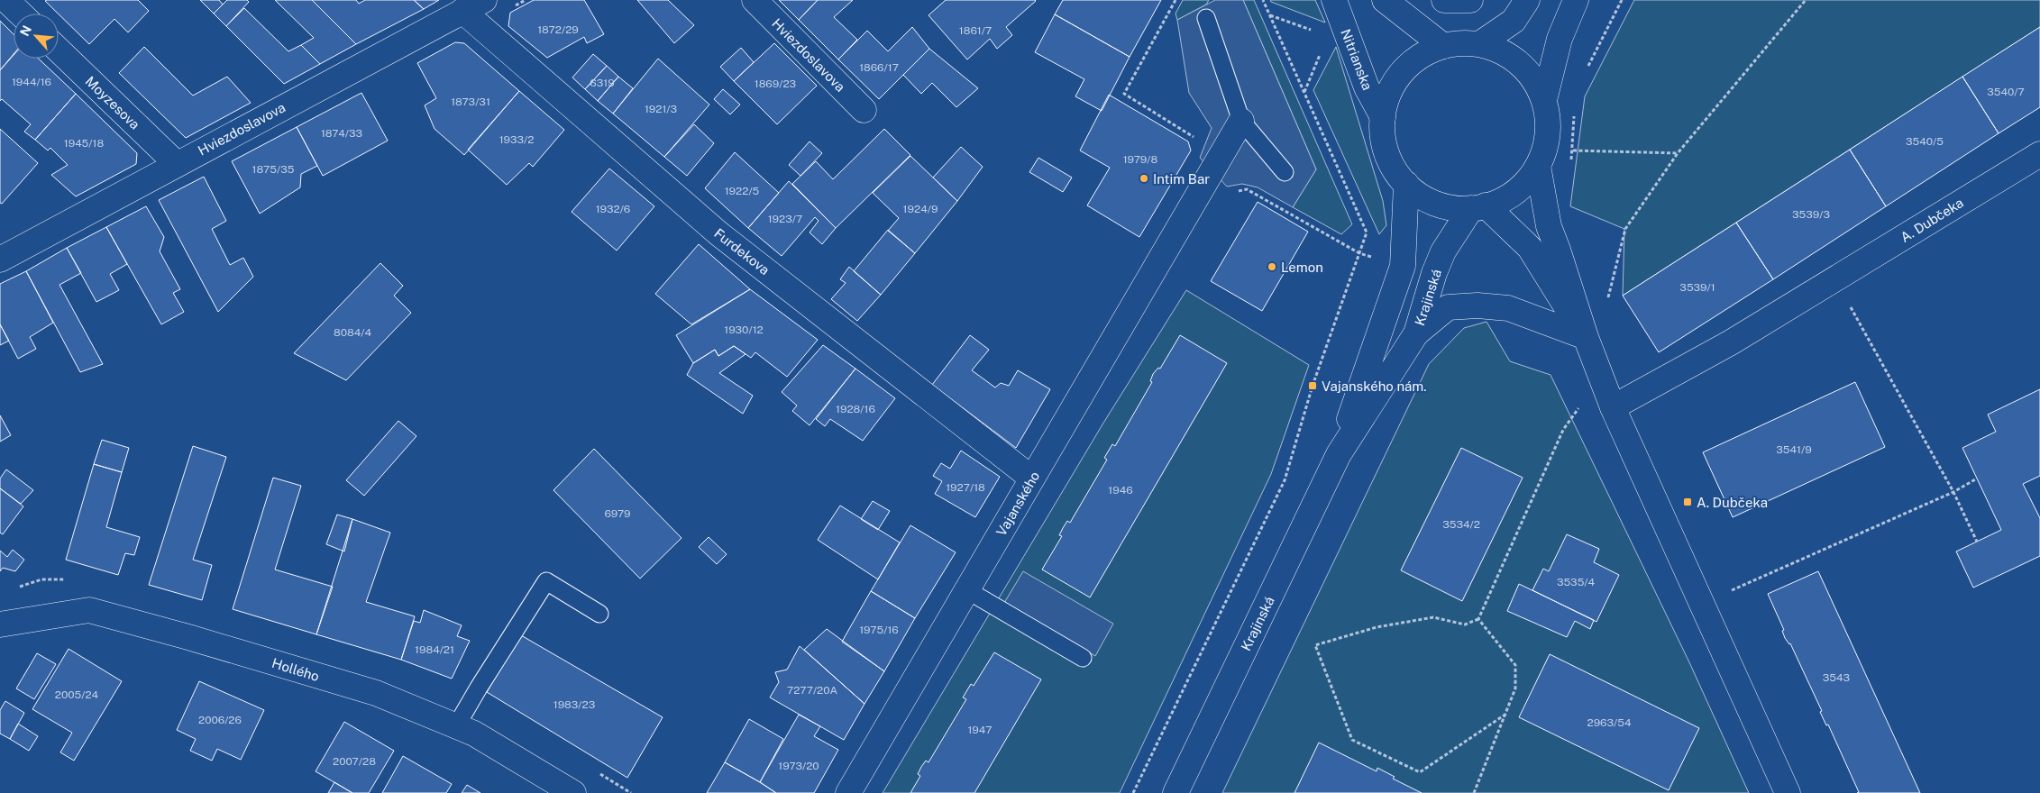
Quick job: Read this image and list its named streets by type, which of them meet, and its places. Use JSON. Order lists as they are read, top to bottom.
{
  "streets": {
    "street": [
      "Hviezdoslavova",
      "Nitrianska",
      "Moyzesova",
      "A. Dubčeka",
      "Furdekova",
      "Krajinská",
      "Vajanského",
      "Hollého"
    ]
  },
  "crossings": [
    ["Hviezdoslavova", "Moyzesova"],
    ["Hviezdoslavova", "Furdekova"],
    ["Furdekova", "Vajanského"]
  ],
  "places": {
    "other": ["Intim Bar", "Lemon"],
    "transit": ["Vajanského nám.", "A. Dubčeka"]
  },
  "house_numbers": [
    "1872/29",
    "1861/7",
    "1866/17",
    "1944/16",
    "6319",
    "1869/23",
    "3540/7",
    "1873/31",
    "1921/3",
    "1874/33",
    "1933/2",
    "3540/5",
    "1945/18",
    "1979/8",
    "1875/35",
    "1922/5",
    "1932/6",
    "1924/9",
    "3539/3",
    "1923/7",
    "3539/1",
    "1930/12",
    "8084/4",
    "1928/16",
    "3541/9",
    "1927/18",
    "1946",
    "6979",
    "3534/2",
    "3535/4",
    "1975/16",
    "1984/21",
    "3543",
    "7277/20A",
    "2005/24",
    "1983/23",
    "2006/26",
    "2963/54",
    "1947",
    "2007/28",
    "1973/20"
  ],
  "north": "top left"
}
